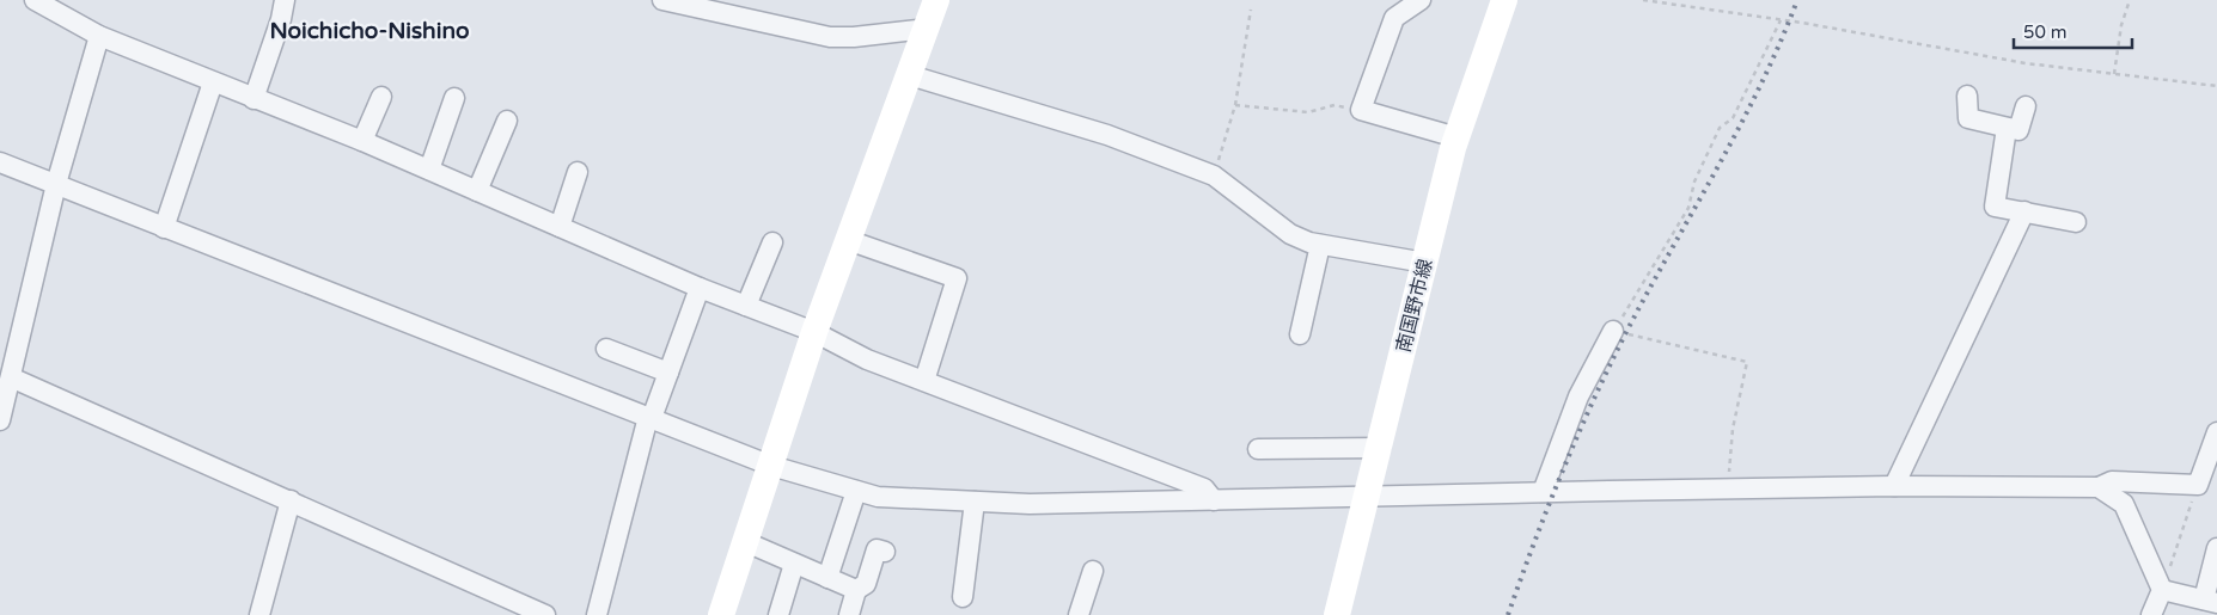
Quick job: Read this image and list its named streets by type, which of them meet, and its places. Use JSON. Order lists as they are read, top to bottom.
{
  "streets": {
    "street": ["南国野市線"]
  },
  "districts": ["Noichicho-Nishino"],
  "scale_bar": "50 m"
}
